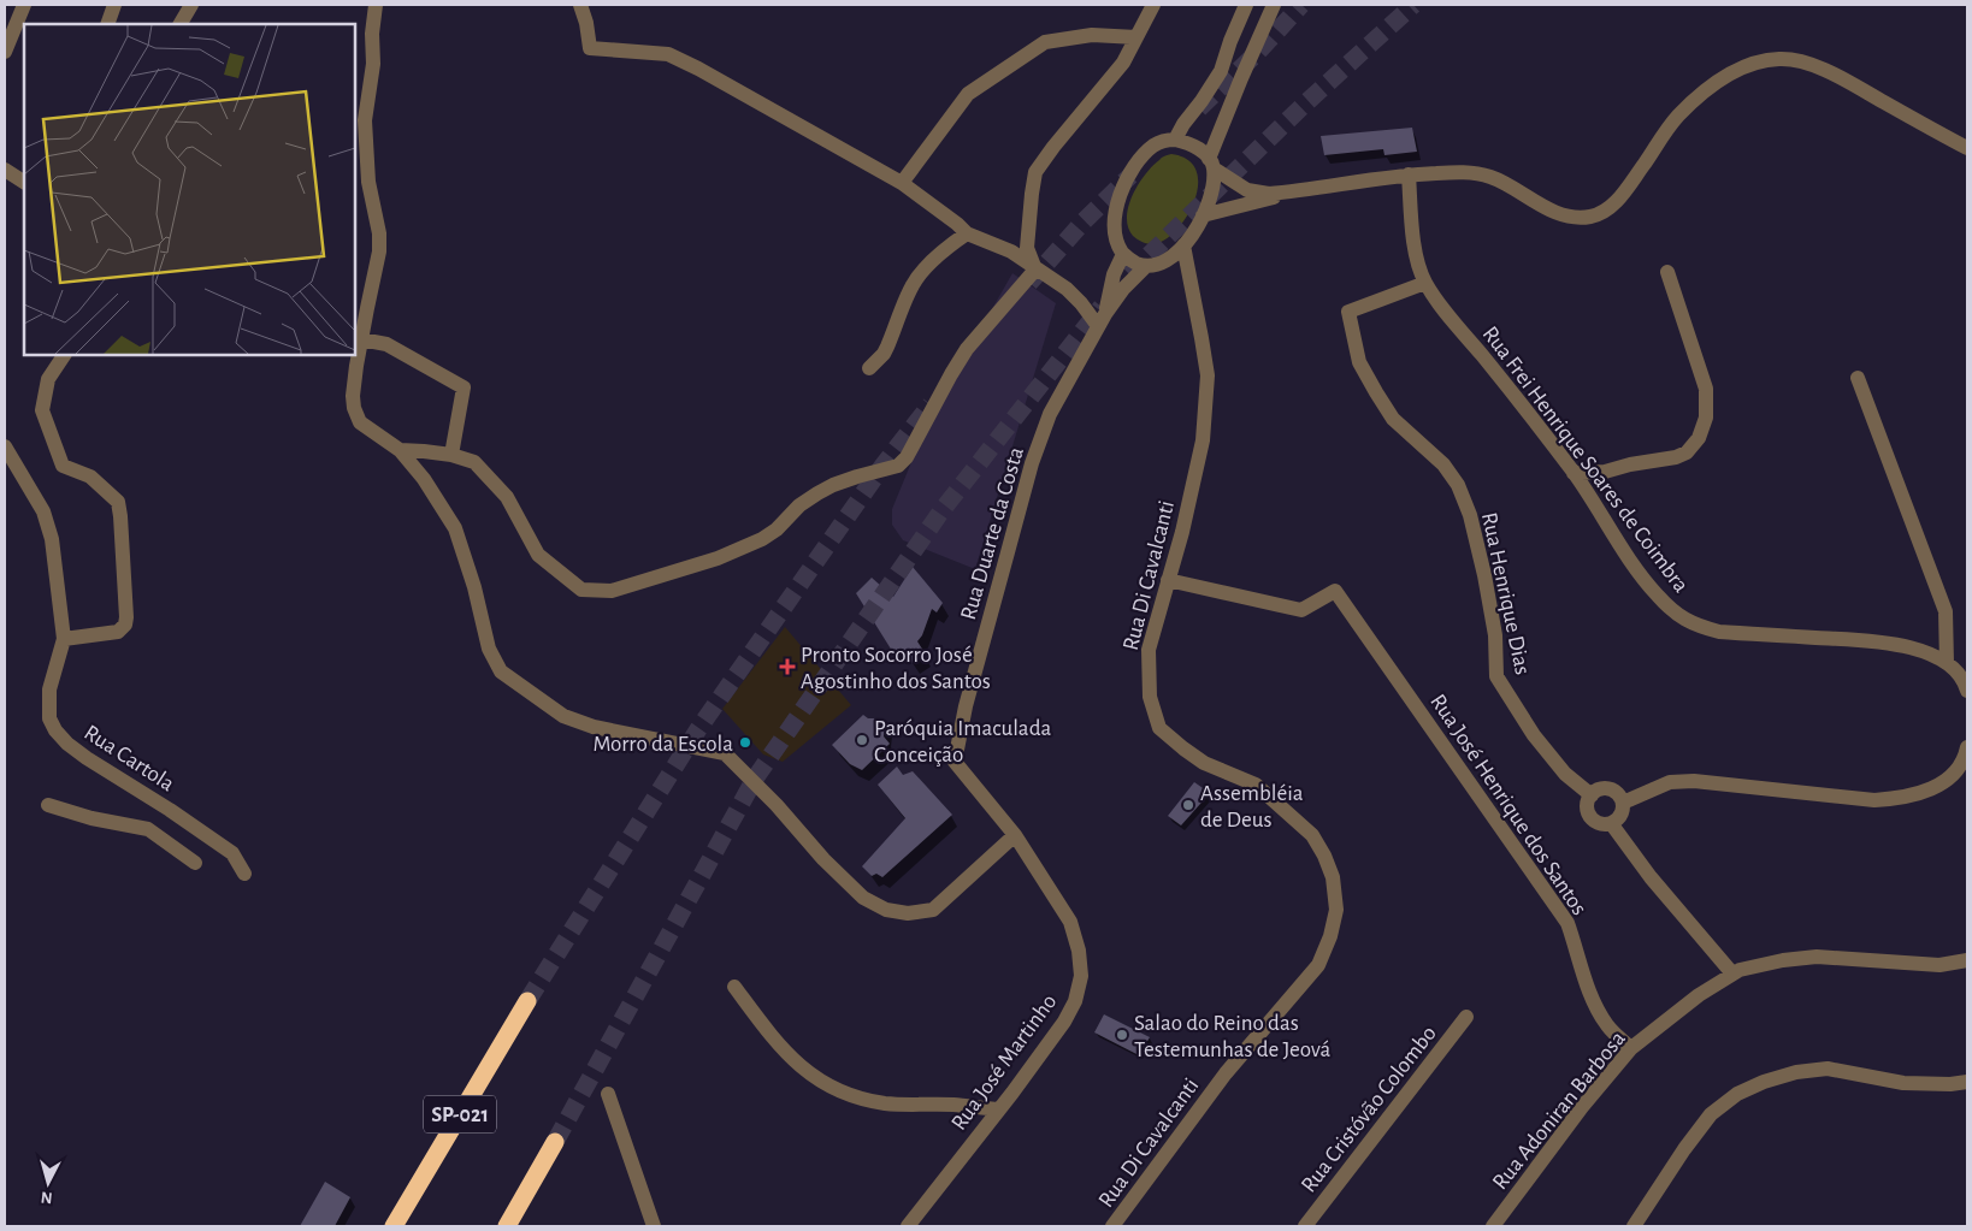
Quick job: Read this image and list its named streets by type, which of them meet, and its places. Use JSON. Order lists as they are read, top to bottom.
{
  "streets": {
    "highway": ["SP-021"],
    "street": [
      "Rua Frei Henrique Soares de Coimbra",
      "Rua Duarte da Costa",
      "Rua Di Cavalcanti",
      "Rua Henrique Dias",
      "Rua Cartola",
      "Rua José Henrique dos Santos",
      "Rua José Martinho",
      "Rua Cristóvão Colombo",
      "Rua Adoniran Barbosa"
    ]
  },
  "crossings": [
    ["Rua Frei Henrique Soares de Coimbra", "Rua Henrique Dias"],
    ["Rua Duarte da Costa", "Rua Di Cavalcanti"],
    ["Rua Duarte da Costa", "Rua José Martinho"],
    ["Rua Di Cavalcanti", "Rua José Henrique dos Santos"],
    ["Rua José Henrique dos Santos", "Rua Adoniran Barbosa"]
  ],
  "places": {
    "health": ["Pronto Socorro José Agostinho dos Santos"],
    "other": [
      "Paróquia Imaculada Conceição",
      "Morro da Escola",
      "Assembléia de Deus",
      "Salao do Reino das Testemunhas de Jeová"
    ]
  },
  "north": "bottom"
}
